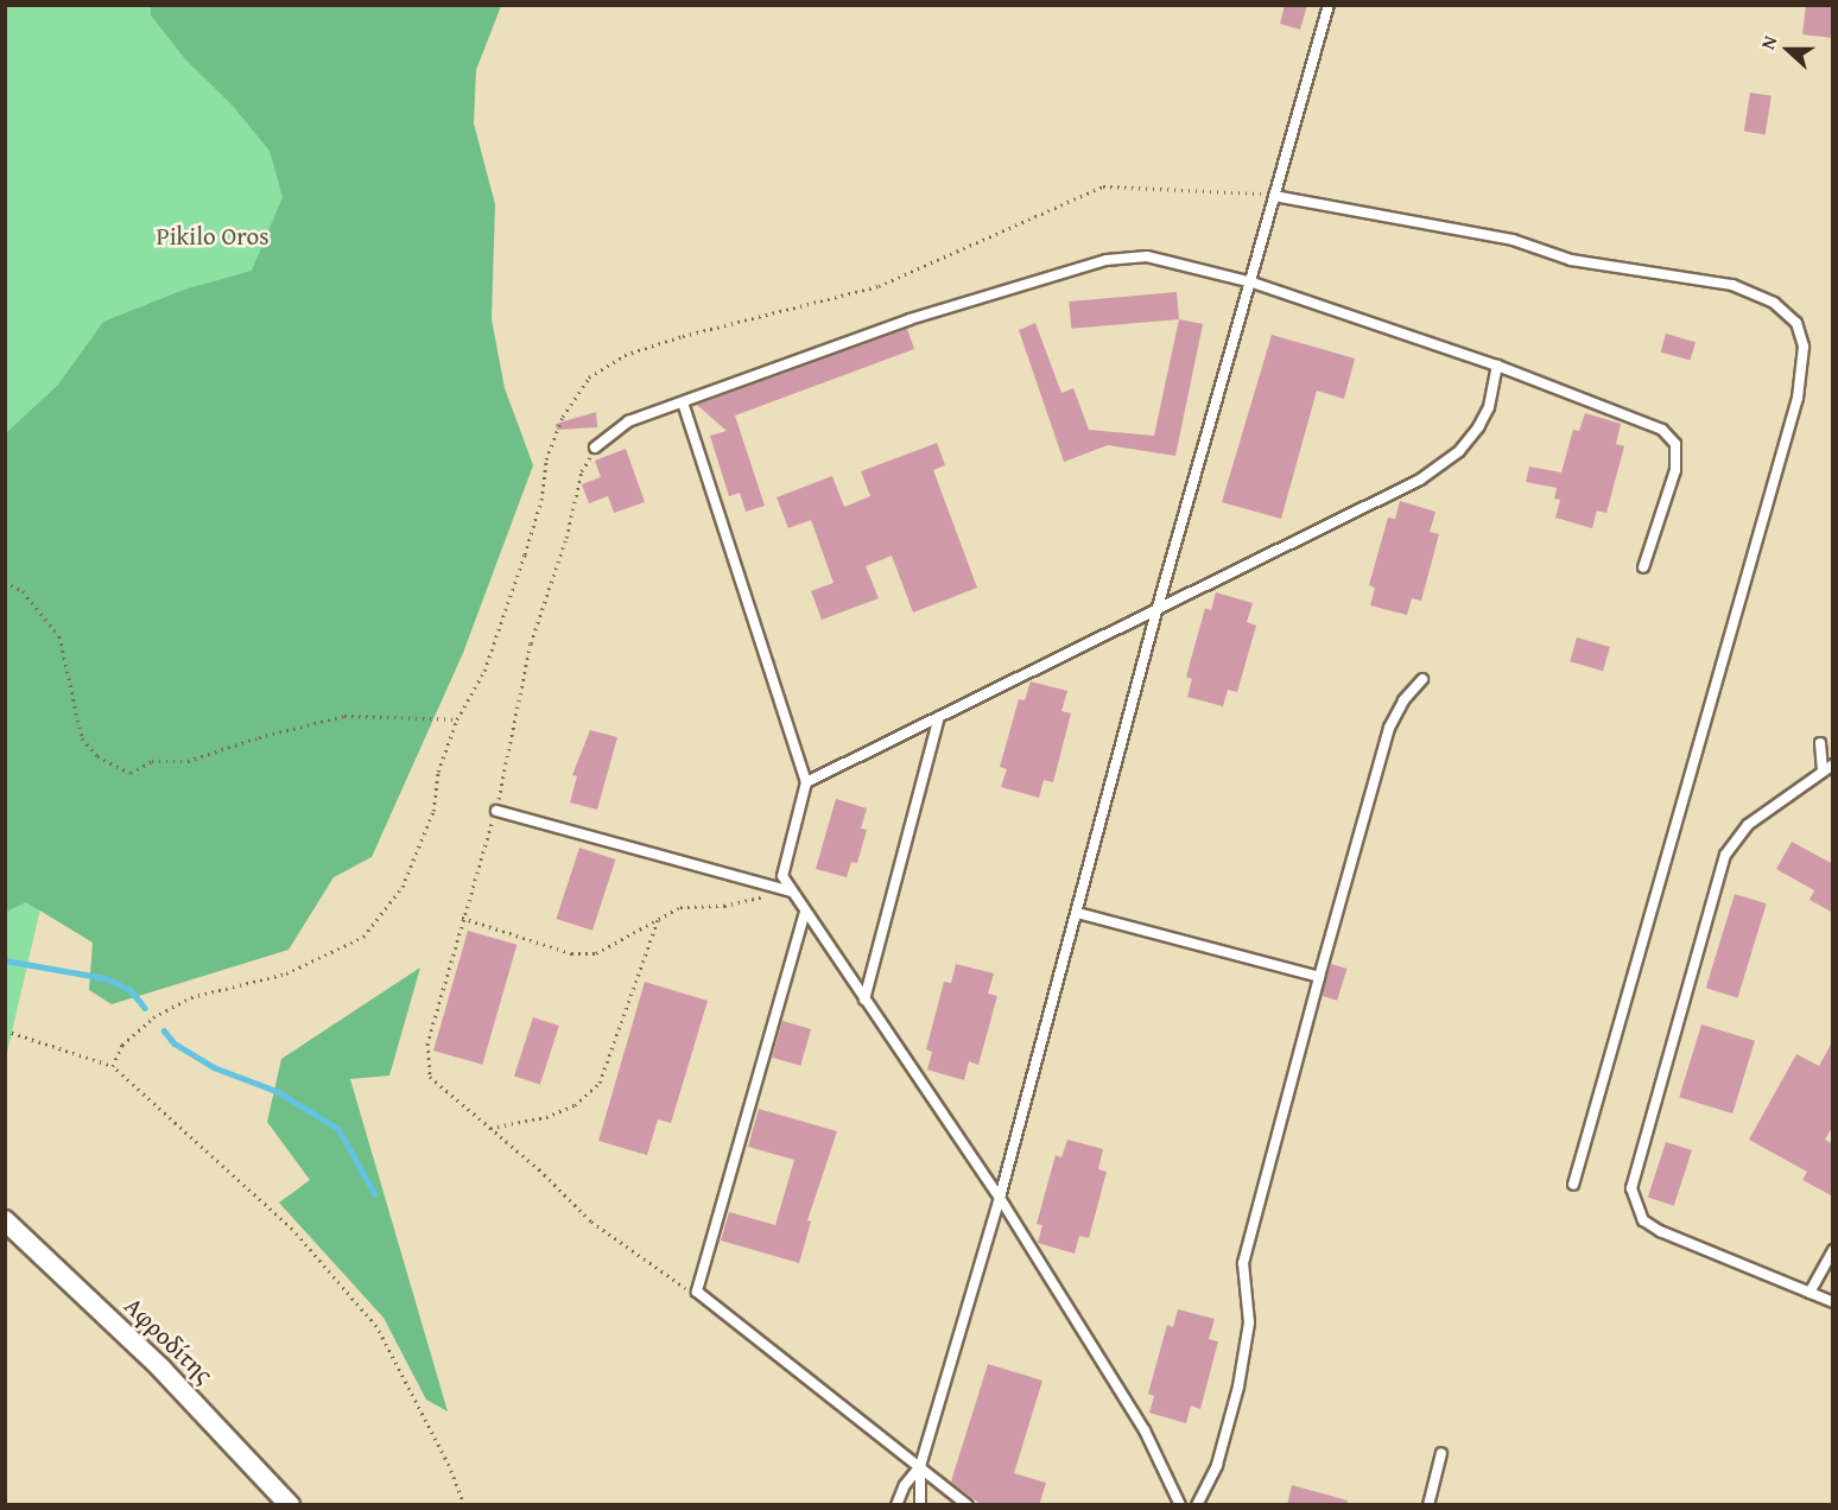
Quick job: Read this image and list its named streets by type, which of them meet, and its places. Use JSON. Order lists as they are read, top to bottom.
{
  "streets": {
    "street": ["Αφροδίτης"]
  },
  "parks": ["Pikilo Oros"],
  "north": "left"
}
